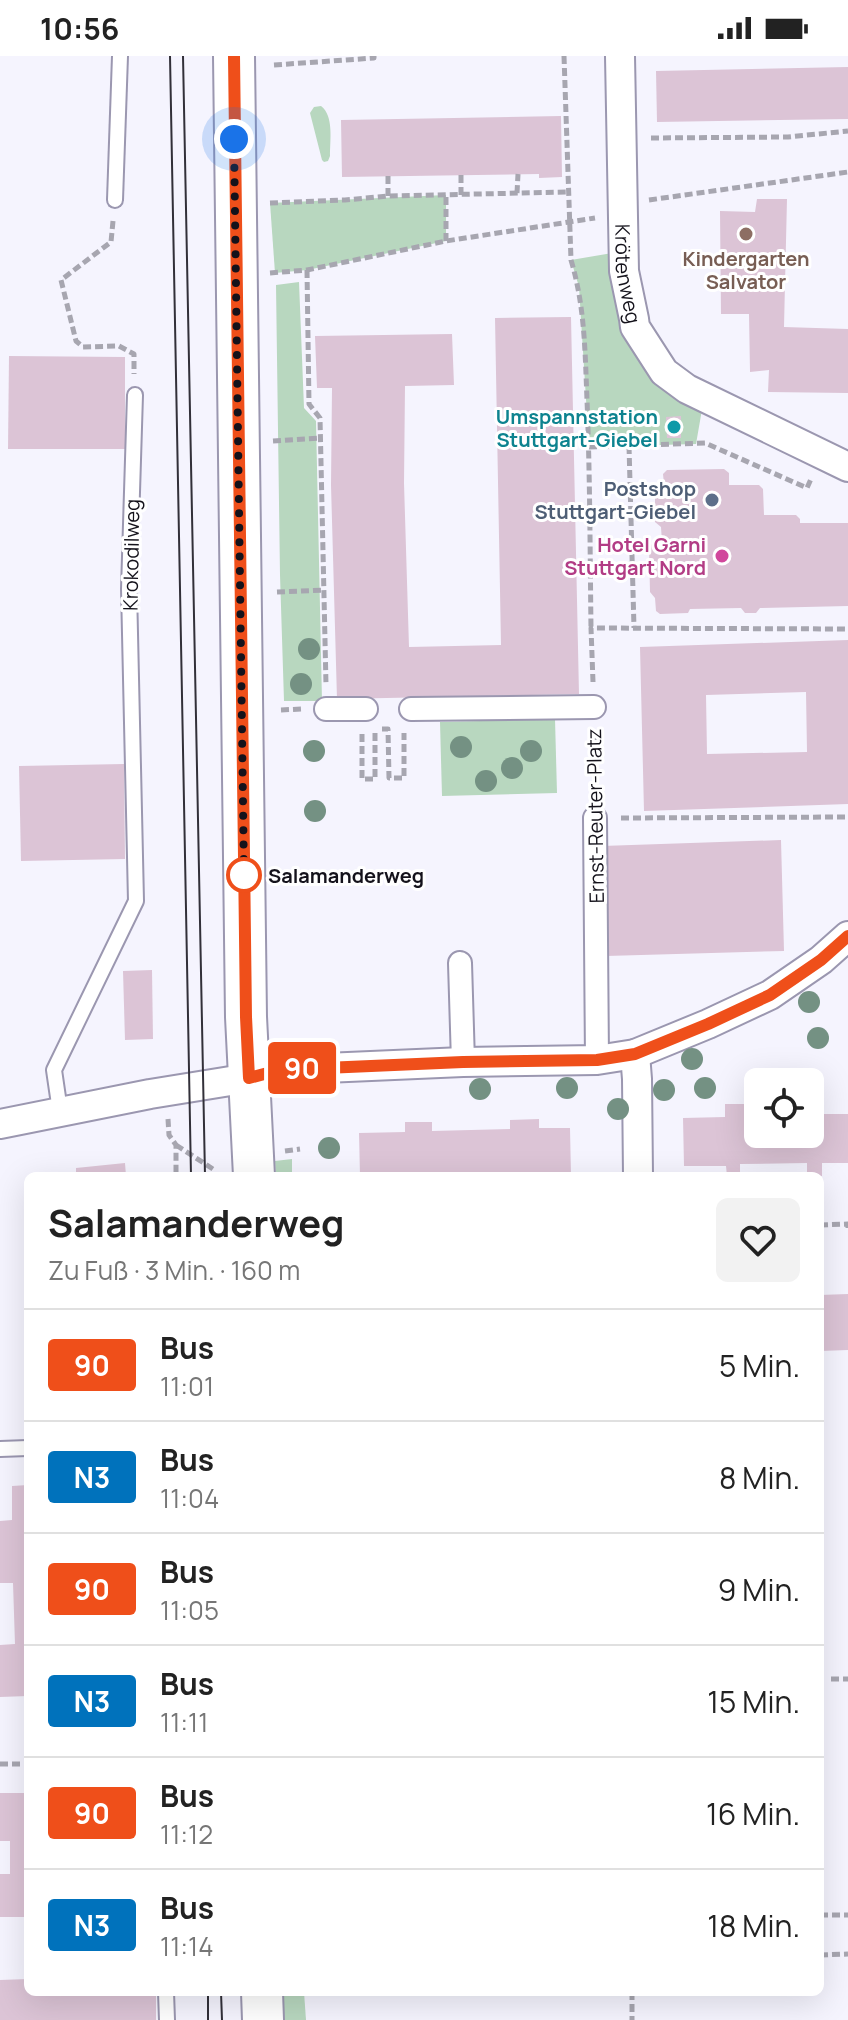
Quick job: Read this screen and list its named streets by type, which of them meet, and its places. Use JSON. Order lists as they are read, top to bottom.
{
  "streets": {
    "street": ["Krötenweg", "Ernst-Reuter-Platz"],
    "lane": ["Krokodilweg"]
  },
  "places": [
    "Kindergarten Salvator",
    "Umspannstation Stuttgart-Giebel",
    "Postshop Stuttgart-Giebel",
    "Hotel Garni Stuttgart Nord",
    "Salamanderweg"
  ],
  "lines": ["bus line 90"],
  "page": {
    "status": "10:56",
    "on_map": "90",
    "heading": ["Salamanderweg", "Zu Fuß · 3 Min. · 160 m"],
    "list": [
      {
        "mark": "90",
        "name": "Bus",
        "note": "11:01",
        "value": "5 Min."
      },
      {
        "mark": "N3",
        "name": "Bus",
        "note": "11:04",
        "value": "8 Min."
      },
      {
        "mark": "90",
        "name": "Bus",
        "note": "11:05",
        "value": "9 Min."
      },
      {
        "mark": "N3",
        "name": "Bus",
        "note": "11:11",
        "value": "15 Min."
      },
      {
        "mark": "90",
        "name": "Bus",
        "note": "11:12",
        "value": "16 Min."
      },
      {
        "mark": "N3",
        "name": "Bus",
        "note": "11:14",
        "value": "18 Min."
      }
    ]
  }
}
